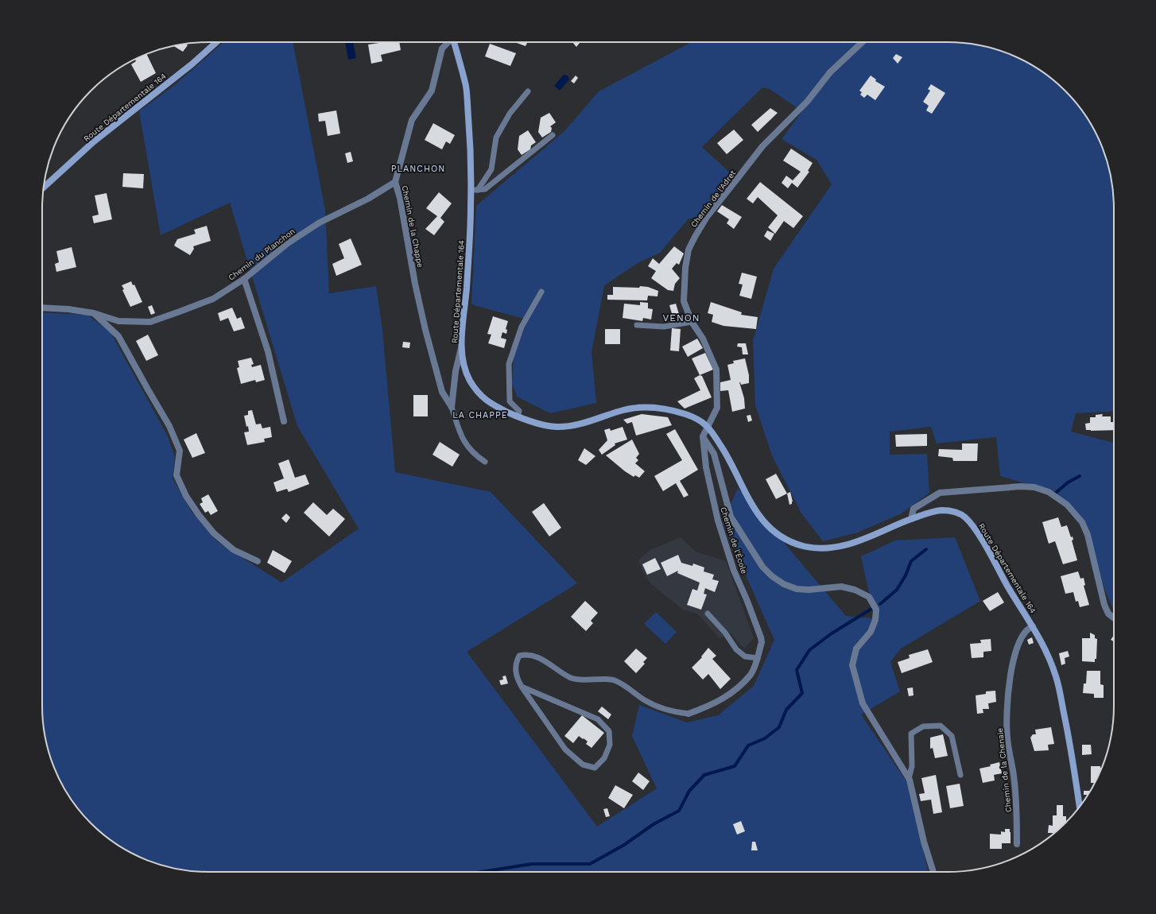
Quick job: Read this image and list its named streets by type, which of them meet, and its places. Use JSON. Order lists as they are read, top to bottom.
{
  "streets": {
    "street": [
      "Route Départementale 164",
      "Chemin de l'Adret",
      "Chemin de la Chappe",
      "Chemin du Planchon",
      "Chemin de l'École",
      "Chemin de la Chenaie"
    ]
  },
  "crossings": [
    ["Route Départementale 164", "Chemin de l'Adret"],
    ["Route Départementale 164", "Chemin de la Chenaie"],
    ["Chemin de la Chappe", "Chemin du Planchon"]
  ],
  "districts": ["PLANCHON", "VENON", "LA CHAPPE"]
}
